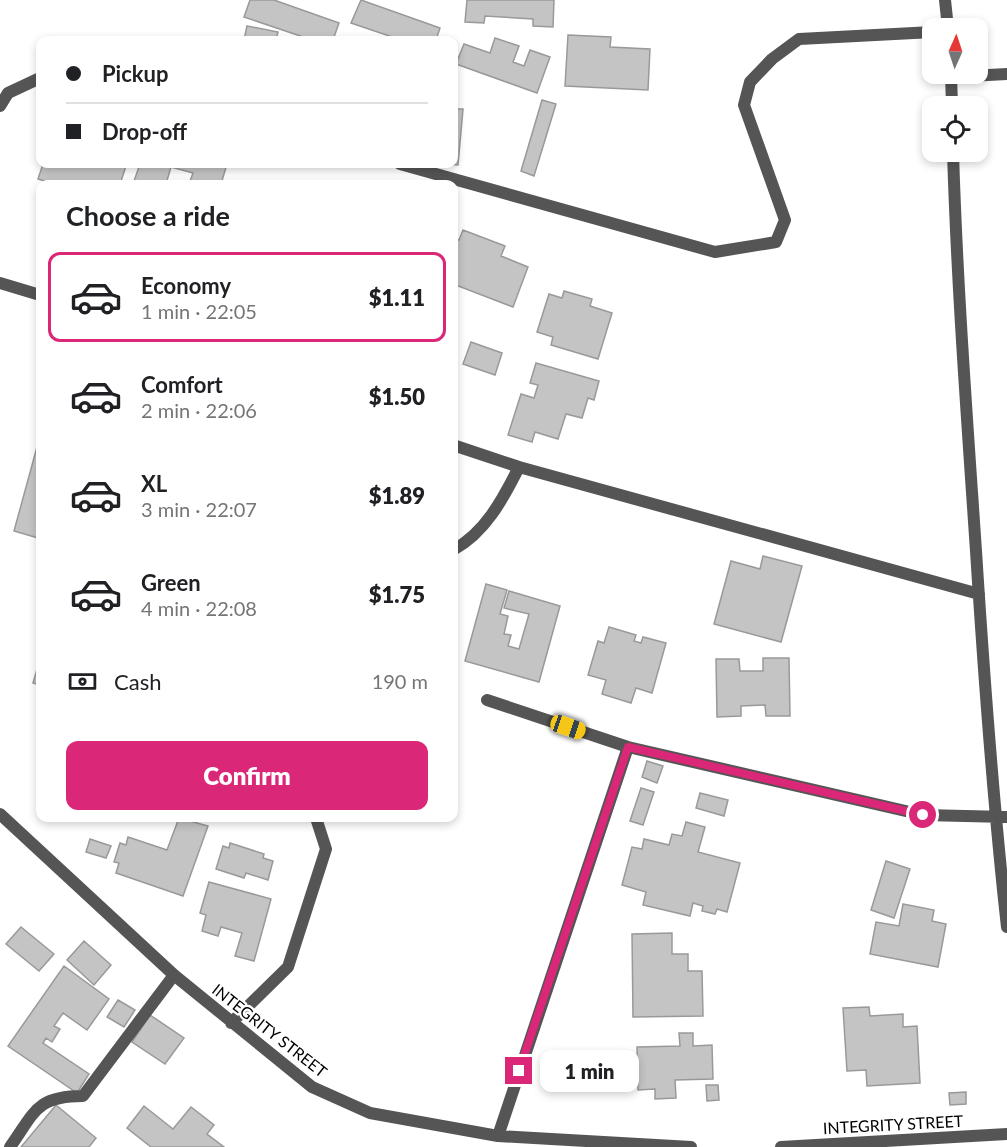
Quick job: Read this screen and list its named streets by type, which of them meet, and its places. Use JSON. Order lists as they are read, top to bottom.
{
  "streets": {
    "street": ["INTEGRITY STREET"]
  },
  "north": "top",
  "page": {
    "banner": ["Pickup", "Drop-off"],
    "heading": "Choose a ride",
    "list": [
      {
        "name": "Economy",
        "note": "1 min · 22:05",
        "value": "$1.11"
      },
      {
        "name": "Comfort",
        "note": "2 min · 22:06",
        "value": "$1.50"
      },
      {
        "name": "XL",
        "note": "3 min · 22:07",
        "value": "$1.89"
      },
      {
        "name": "Green",
        "note": "4 min · 22:08",
        "value": "$1.75"
      }
    ],
    "pay": ["Cash", "190 m"],
    "buttons": "Confirm",
    "bubble": "1 min"
  }
}
